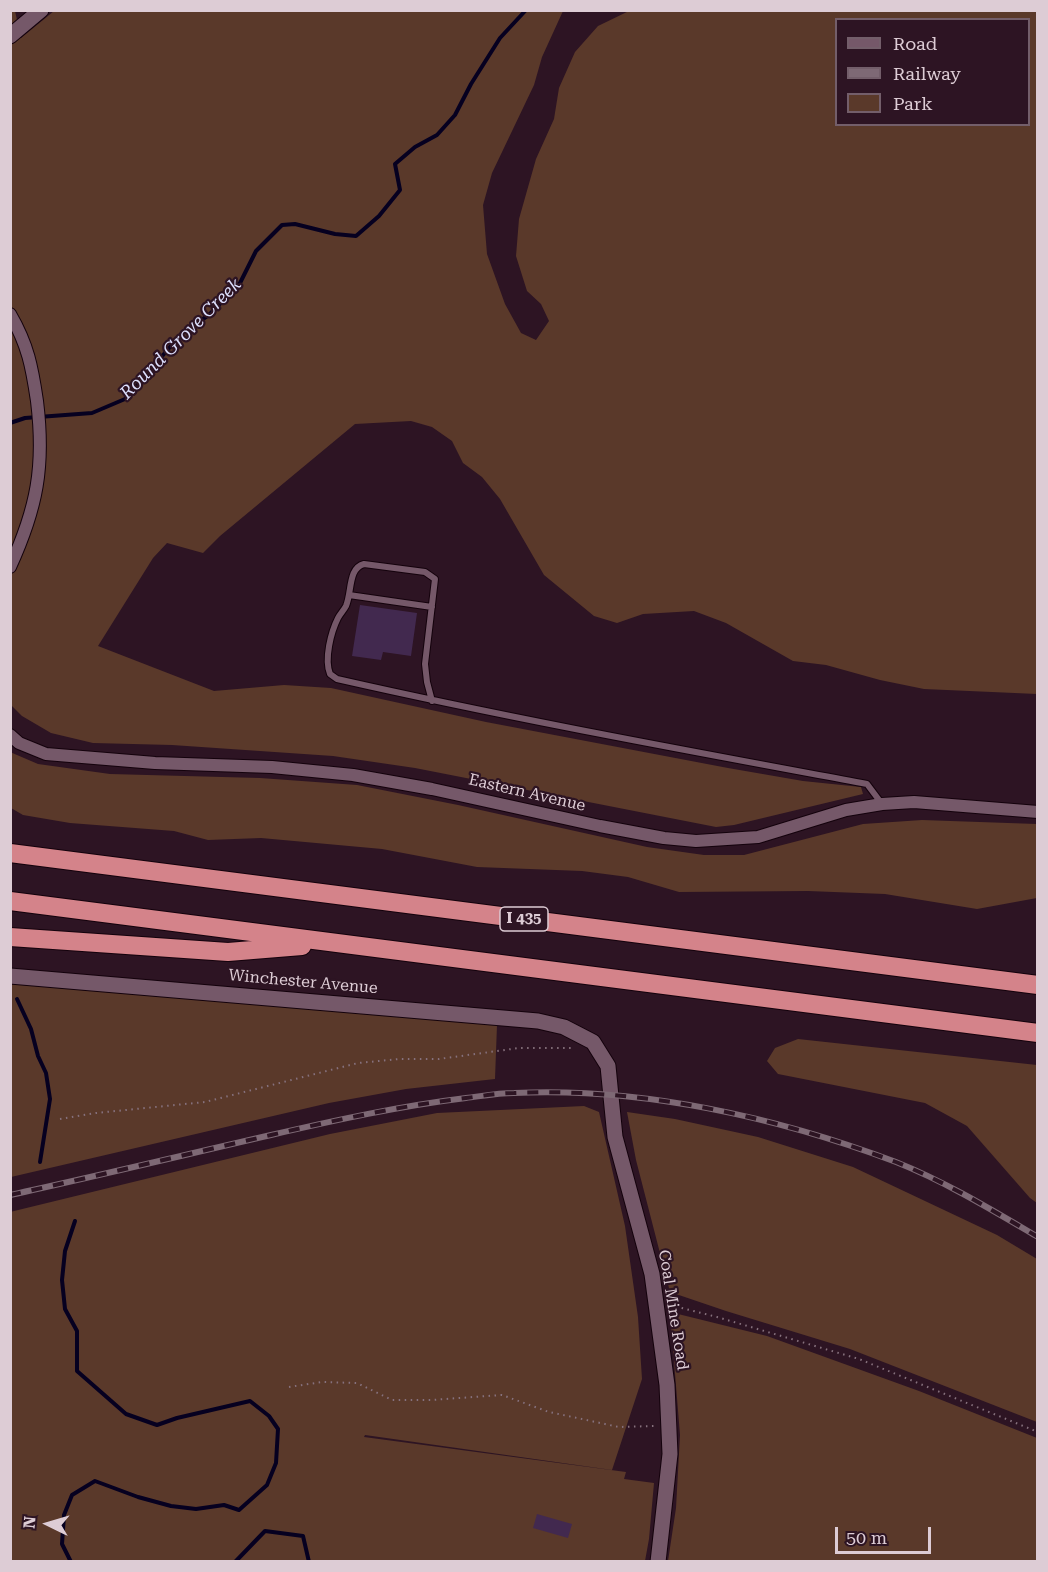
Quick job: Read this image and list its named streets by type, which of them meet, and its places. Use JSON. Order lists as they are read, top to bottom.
{
  "streets": {
    "highway": ["I 435"],
    "street": ["Eastern Avenue", "Winchester Avenue", "Coal Mine Road"]
  },
  "crossings": [
    ["Winchester Avenue", "Coal Mine Road"]
  ],
  "water": ["Round Grove Creek"],
  "legend": ["Road", "Railway", "Park"],
  "scale_bar": "50 m",
  "north": "left"
}
